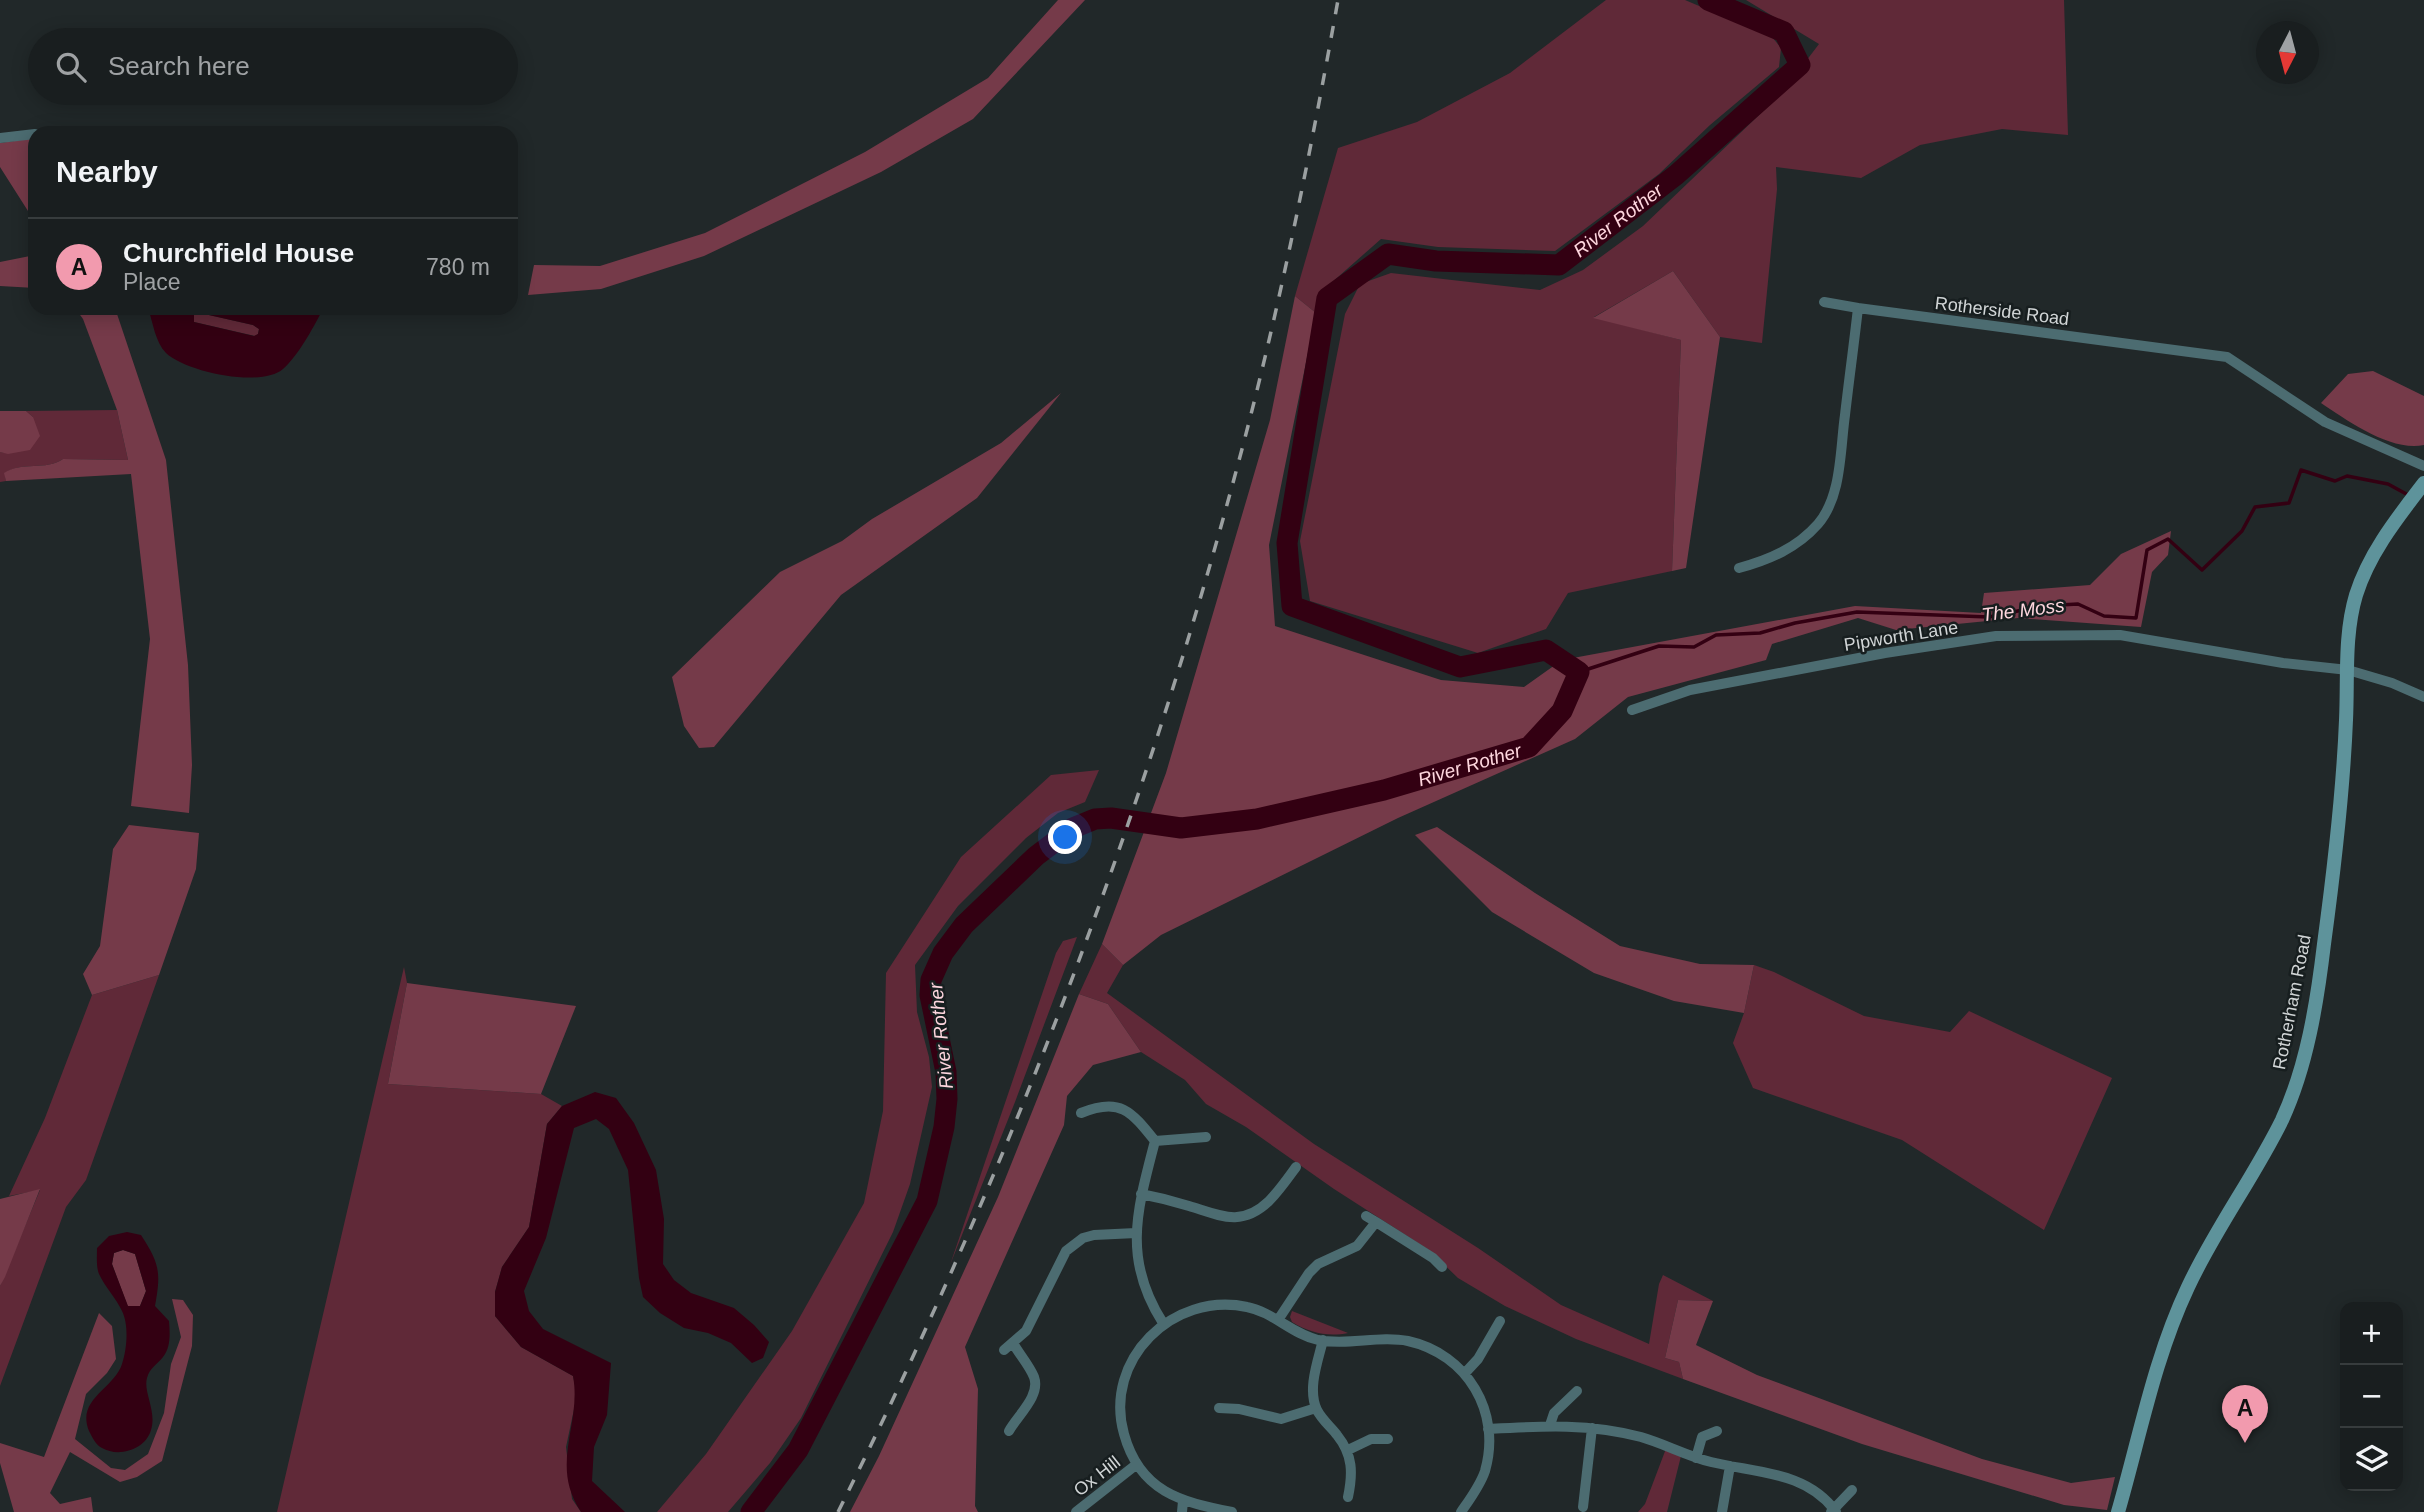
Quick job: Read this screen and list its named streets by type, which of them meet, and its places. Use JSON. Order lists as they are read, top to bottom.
{
  "streets": {
    "main road": ["Rotherham Road"],
    "street": ["Rotherside Road", "Pipworth Lane", "Ox Hill"]
  },
  "crossings": [
    ["Pipworth Lane", "Rotherham Road"]
  ],
  "water": ["River Rother", "The Moss"],
  "north": "bottom",
  "page": {
    "search": "Search here",
    "heading": "Nearby",
    "list": [
      {
        "mark": "A",
        "name": "Churchfield House",
        "note": "Place",
        "value": "780 m"
      }
    ],
    "map_buttons": ["+", "−"],
    "pins": "A"
  }
}
